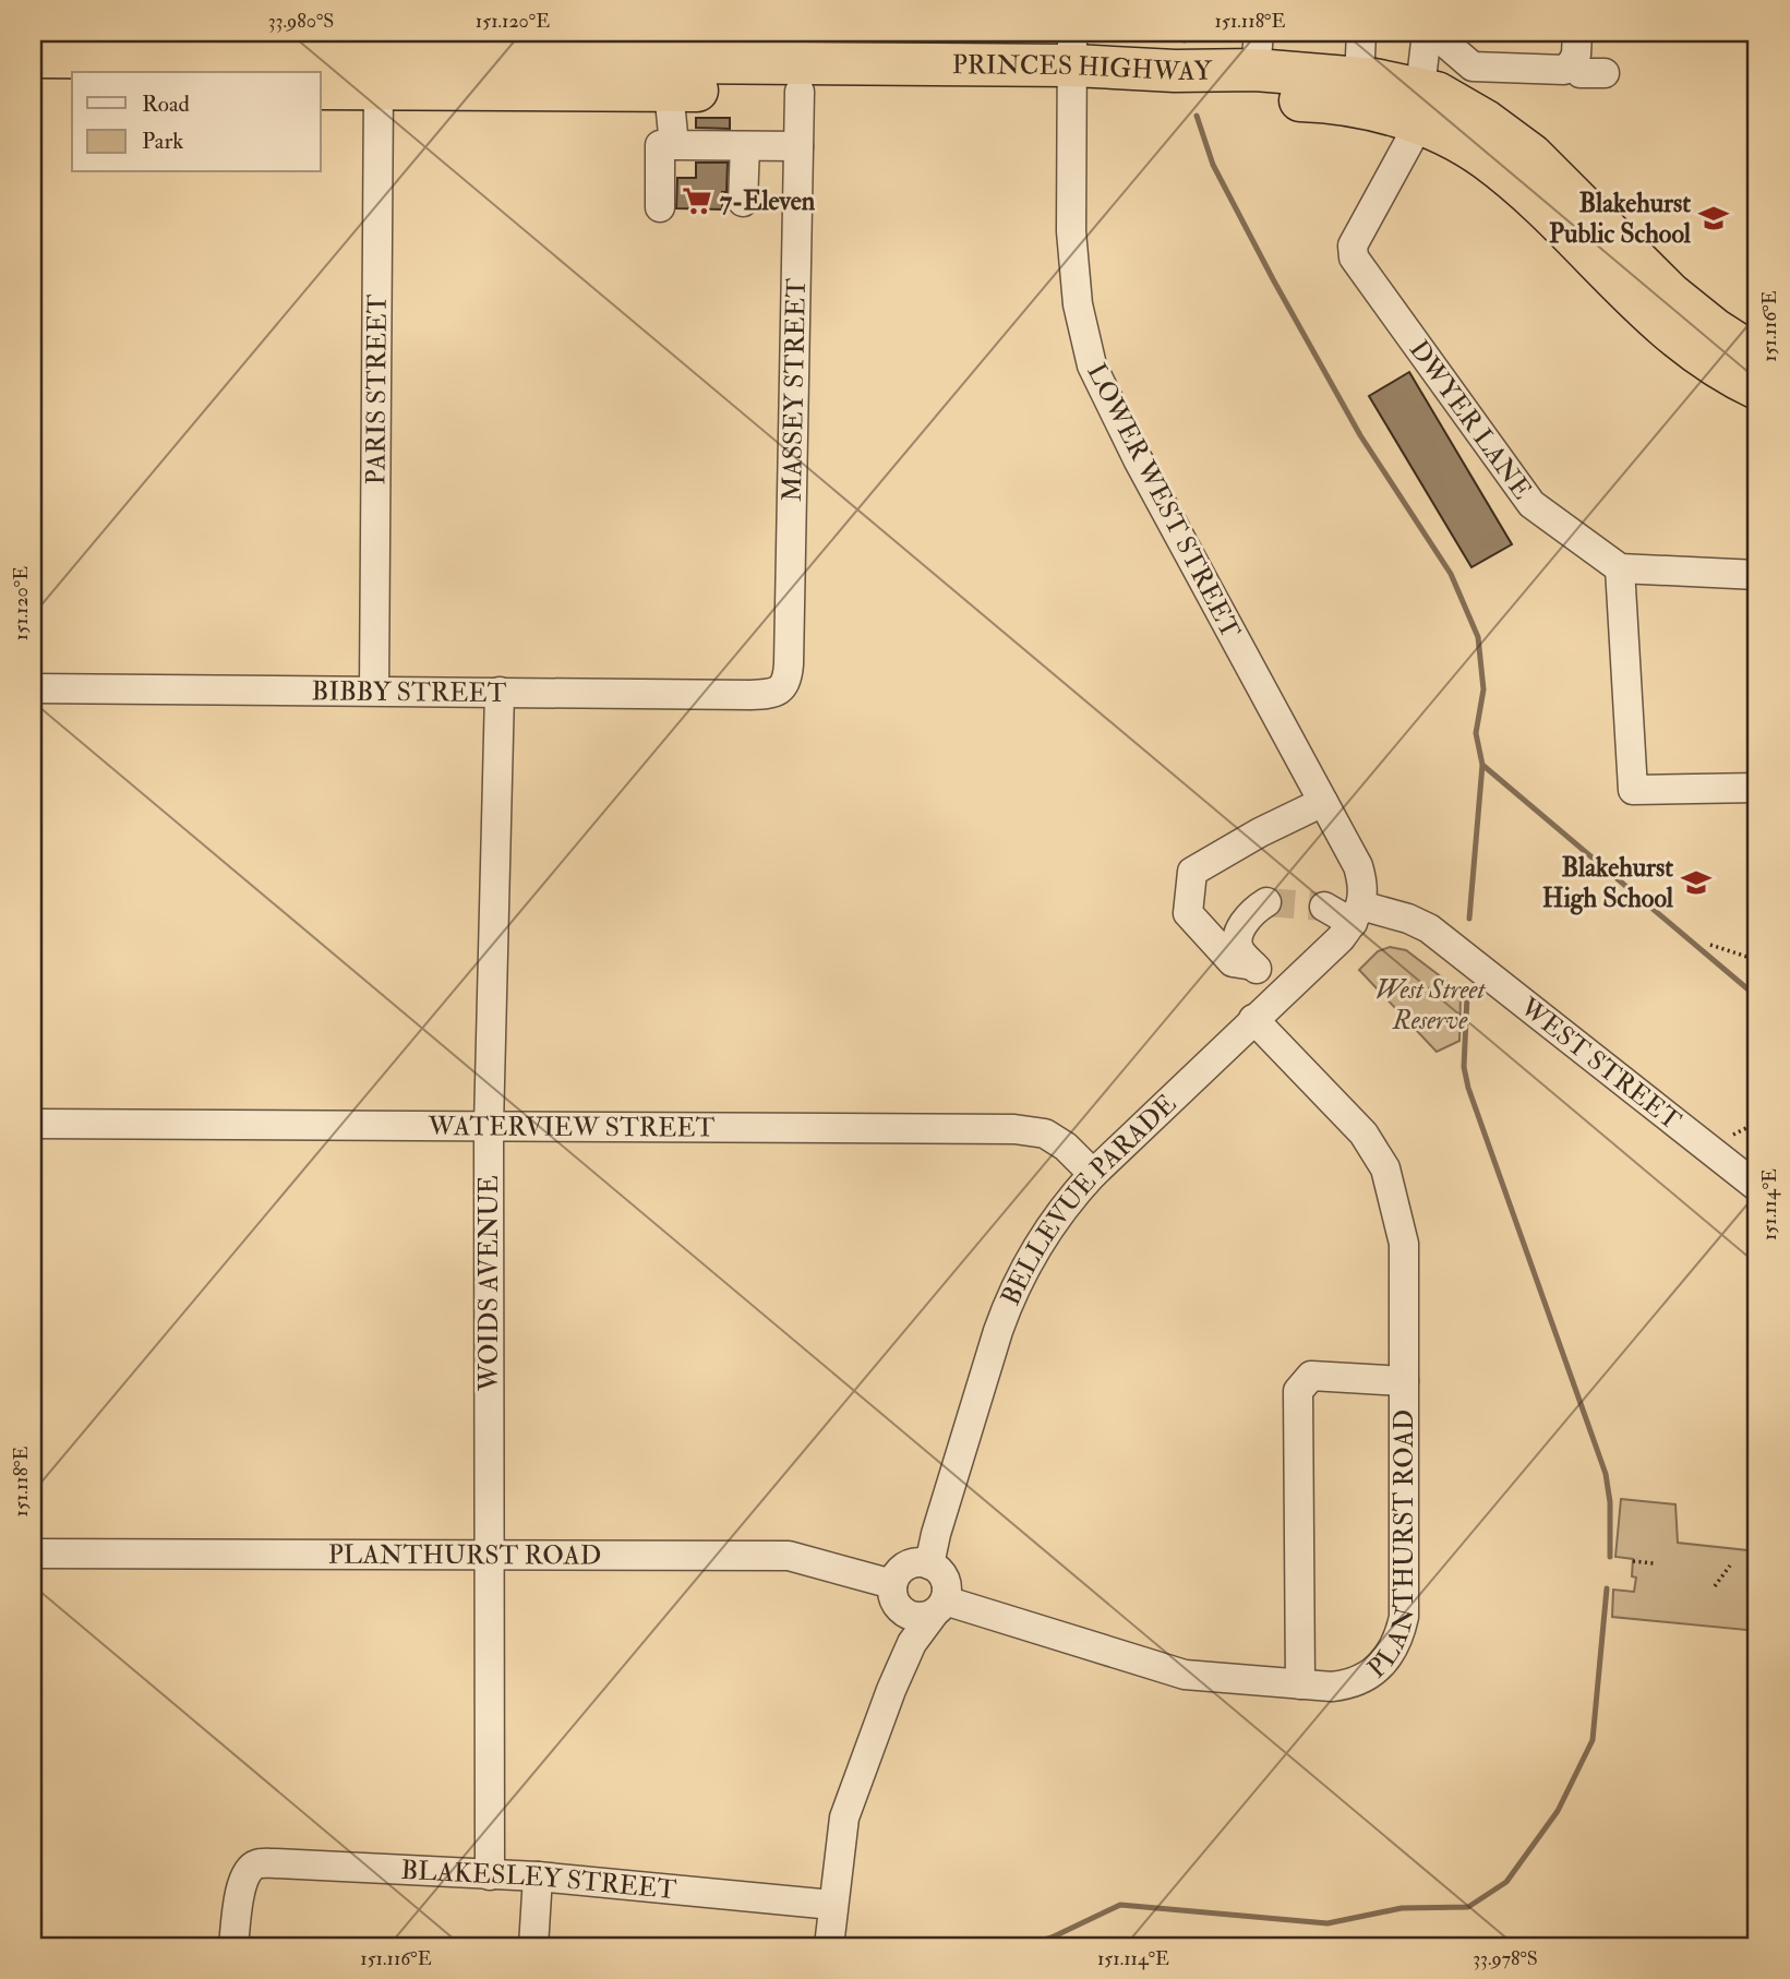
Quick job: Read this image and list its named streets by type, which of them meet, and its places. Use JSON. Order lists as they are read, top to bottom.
{
  "streets": {
    "highway": ["PRINCES HIGHWAY"],
    "street": [
      "PARIS STREET",
      "MASSEY STREET",
      "DWYER LANE",
      "LOWER WEST STREET",
      "BIBBY STREET",
      "WEST STREET",
      "WATERVIEW STREET",
      "BELLEVUE PARADE",
      "WOIDS AVENUE",
      "PLANTHURST ROAD",
      "BLAKESLEY STREET"
    ]
  },
  "crossings": [
    ["PRINCES HIGHWAY", "PARIS STREET"],
    ["PRINCES HIGHWAY", "MASSEY STREET"],
    ["PRINCES HIGHWAY", "DWYER LANE"],
    ["PRINCES HIGHWAY", "LOWER WEST STREET"],
    ["PARIS STREET", "BIBBY STREET"],
    ["MASSEY STREET", "BIBBY STREET"],
    ["LOWER WEST STREET", "WEST STREET"],
    ["LOWER WEST STREET", "BELLEVUE PARADE"],
    ["BIBBY STREET", "WOIDS AVENUE"],
    ["WEST STREET", "BELLEVUE PARADE"],
    ["WATERVIEW STREET", "BELLEVUE PARADE"],
    ["WATERVIEW STREET", "WOIDS AVENUE"],
    ["BELLEVUE PARADE", "PLANTHURST ROAD"],
    ["WOIDS AVENUE", "PLANTHURST ROAD"],
    ["WOIDS AVENUE", "BLAKESLEY STREET"]
  ],
  "parks": ["West Street Reserve"],
  "places": {
    "supermarket": ["7-Eleven"],
    "school or university": ["Blakehurst Public School", "Blakehurst High School"]
  },
  "legend": ["Road", "Park"],
  "coordinates": [
    "33.980°S",
    "151.120°E",
    "151.118°E",
    "151.116°E",
    "151.114°E",
    "33.978°S"
  ]
}
